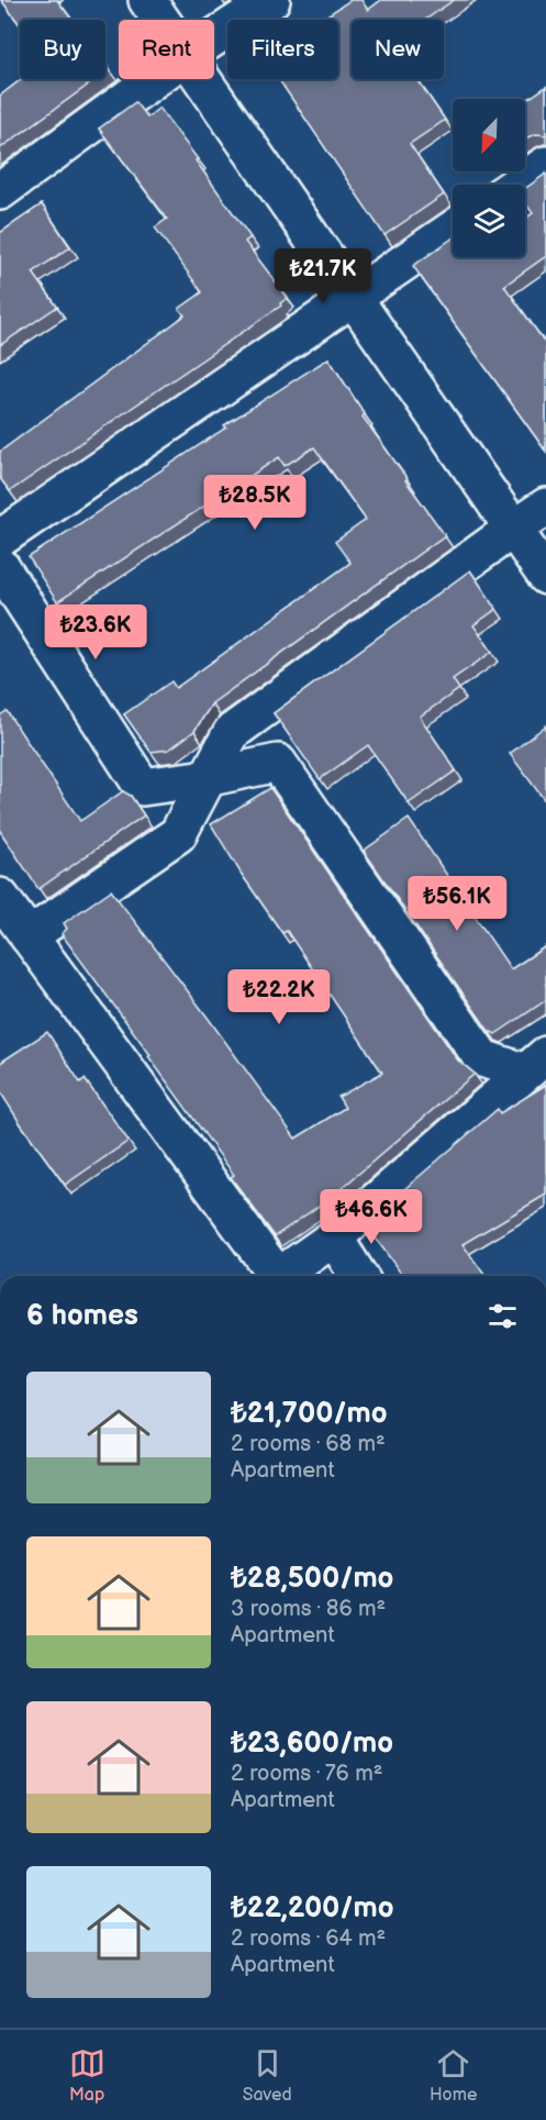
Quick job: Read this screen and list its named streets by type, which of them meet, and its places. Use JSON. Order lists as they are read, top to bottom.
{
  "north": "bottom left",
  "page": {
    "chip": [
      "Buy",
      "Rent",
      "Filters",
      "New"
    ],
    "price": [
      "₺21.7K",
      "₺28.5K",
      "₺23.6K",
      "₺56.1K",
      "₺22.2K",
      "₺46.6K"
    ],
    "heading": "6 homes",
    "list": [
      {
        "name": "₺21,700/mo",
        "note": "2 rooms · 68 m² · Apartment"
      },
      {
        "name": "₺28,500/mo",
        "note": "3 rooms · 86 m² · Apartment"
      },
      {
        "name": "₺23,600/mo",
        "note": "2 rooms · 76 m² · Apartment"
      },
      {
        "name": "₺22,200/mo",
        "note": "2 rooms · 64 m² · Apartment"
      }
    ],
    "tabs": ["Map", "Saved", "Home"]
  }
}
